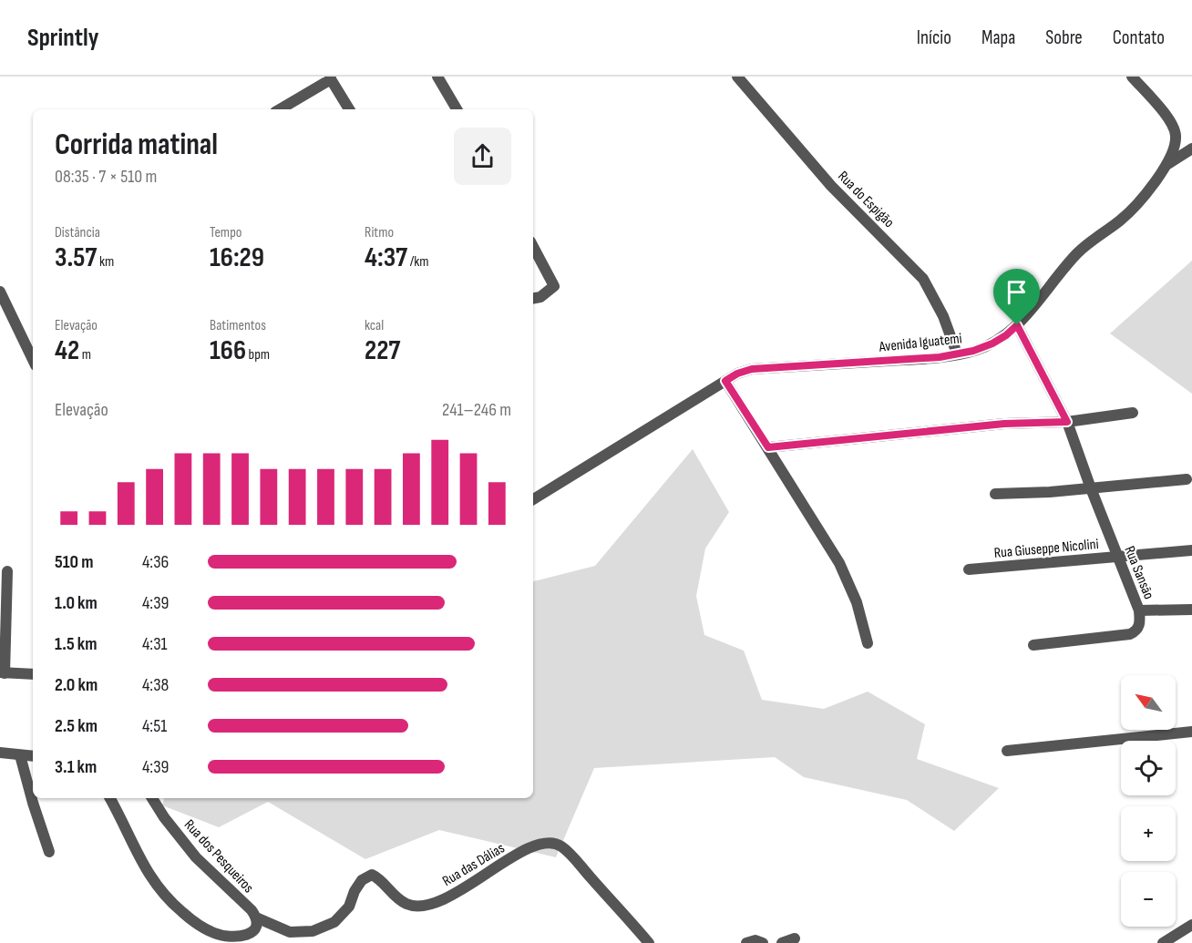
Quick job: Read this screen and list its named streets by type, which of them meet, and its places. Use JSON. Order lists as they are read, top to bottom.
{
  "streets": {
    "street": [
      "Rua do Espigão",
      "Avenida Iguatemi",
      "Rua Giuseppe Nicolini",
      "Rua Sansão",
      "Rua dos Pesqueiros",
      "Rua das Dálias"
    ]
  },
  "crossings": [
    ["Rua do Espigão", "Avenida Iguatemi"],
    ["Avenida Iguatemi", "Rua Sansão"],
    ["Rua Giuseppe Nicolini", "Rua Sansão"],
    ["Rua dos Pesqueiros", "Rua das Dálias"]
  ],
  "north": "top left",
  "page": {
    "header": "Sprintly",
    "nav": [
      "Início",
      "Mapa",
      "Sobre",
      "Contato"
    ],
    "heading": ["Corrida matinal", "08:35 · 7 × 510 m"],
    "stats": [
      ["Distância", "3.57 km"],
      ["Tempo", "16:29"],
      ["Ritmo", "4:37 /km"],
      ["Elevação", "42 m"],
      ["Batimentos", "166 bpm"],
      ["kcal", "227"]
    ],
    "chart": ["Elevação", "241–246 m"],
    "list": [
      {
        "name": "510 m",
        "note": "4:36"
      },
      {
        "name": "1.0 km",
        "note": "4:39"
      },
      {
        "name": "1.5 km",
        "note": "4:31"
      },
      {
        "name": "2.0 km",
        "note": "4:38"
      },
      {
        "name": "2.5 km",
        "note": "4:51"
      },
      {
        "name": "3.1 km",
        "note": "4:39"
      }
    ],
    "map_buttons": ["+", "−"]
  }
}
